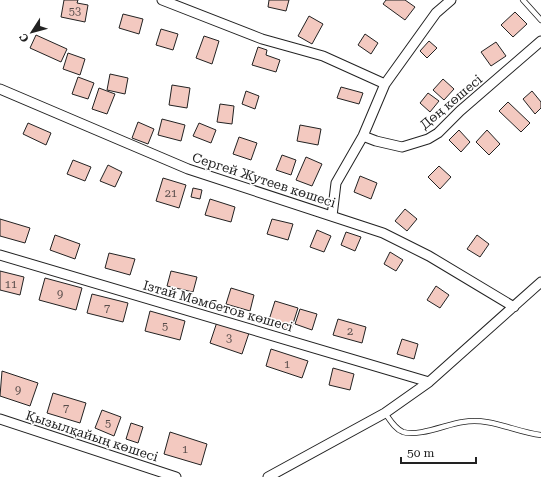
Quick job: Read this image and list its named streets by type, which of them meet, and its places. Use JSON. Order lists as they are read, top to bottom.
{
  "streets": {
    "street": [
      "Дөң көшесі",
      "Сергей Жутеев көшесі",
      "Ізтай Мәмбетов көшесі",
      "Қызылқайың көшесі"
    ]
  },
  "house_numbers": [
    "53",
    "21",
    "11",
    "9",
    "7",
    "5",
    "2",
    "3",
    "1",
    "9",
    "7",
    "5",
    "1"
  ],
  "scale_bar": "50 m",
  "north": "bottom left"
}
